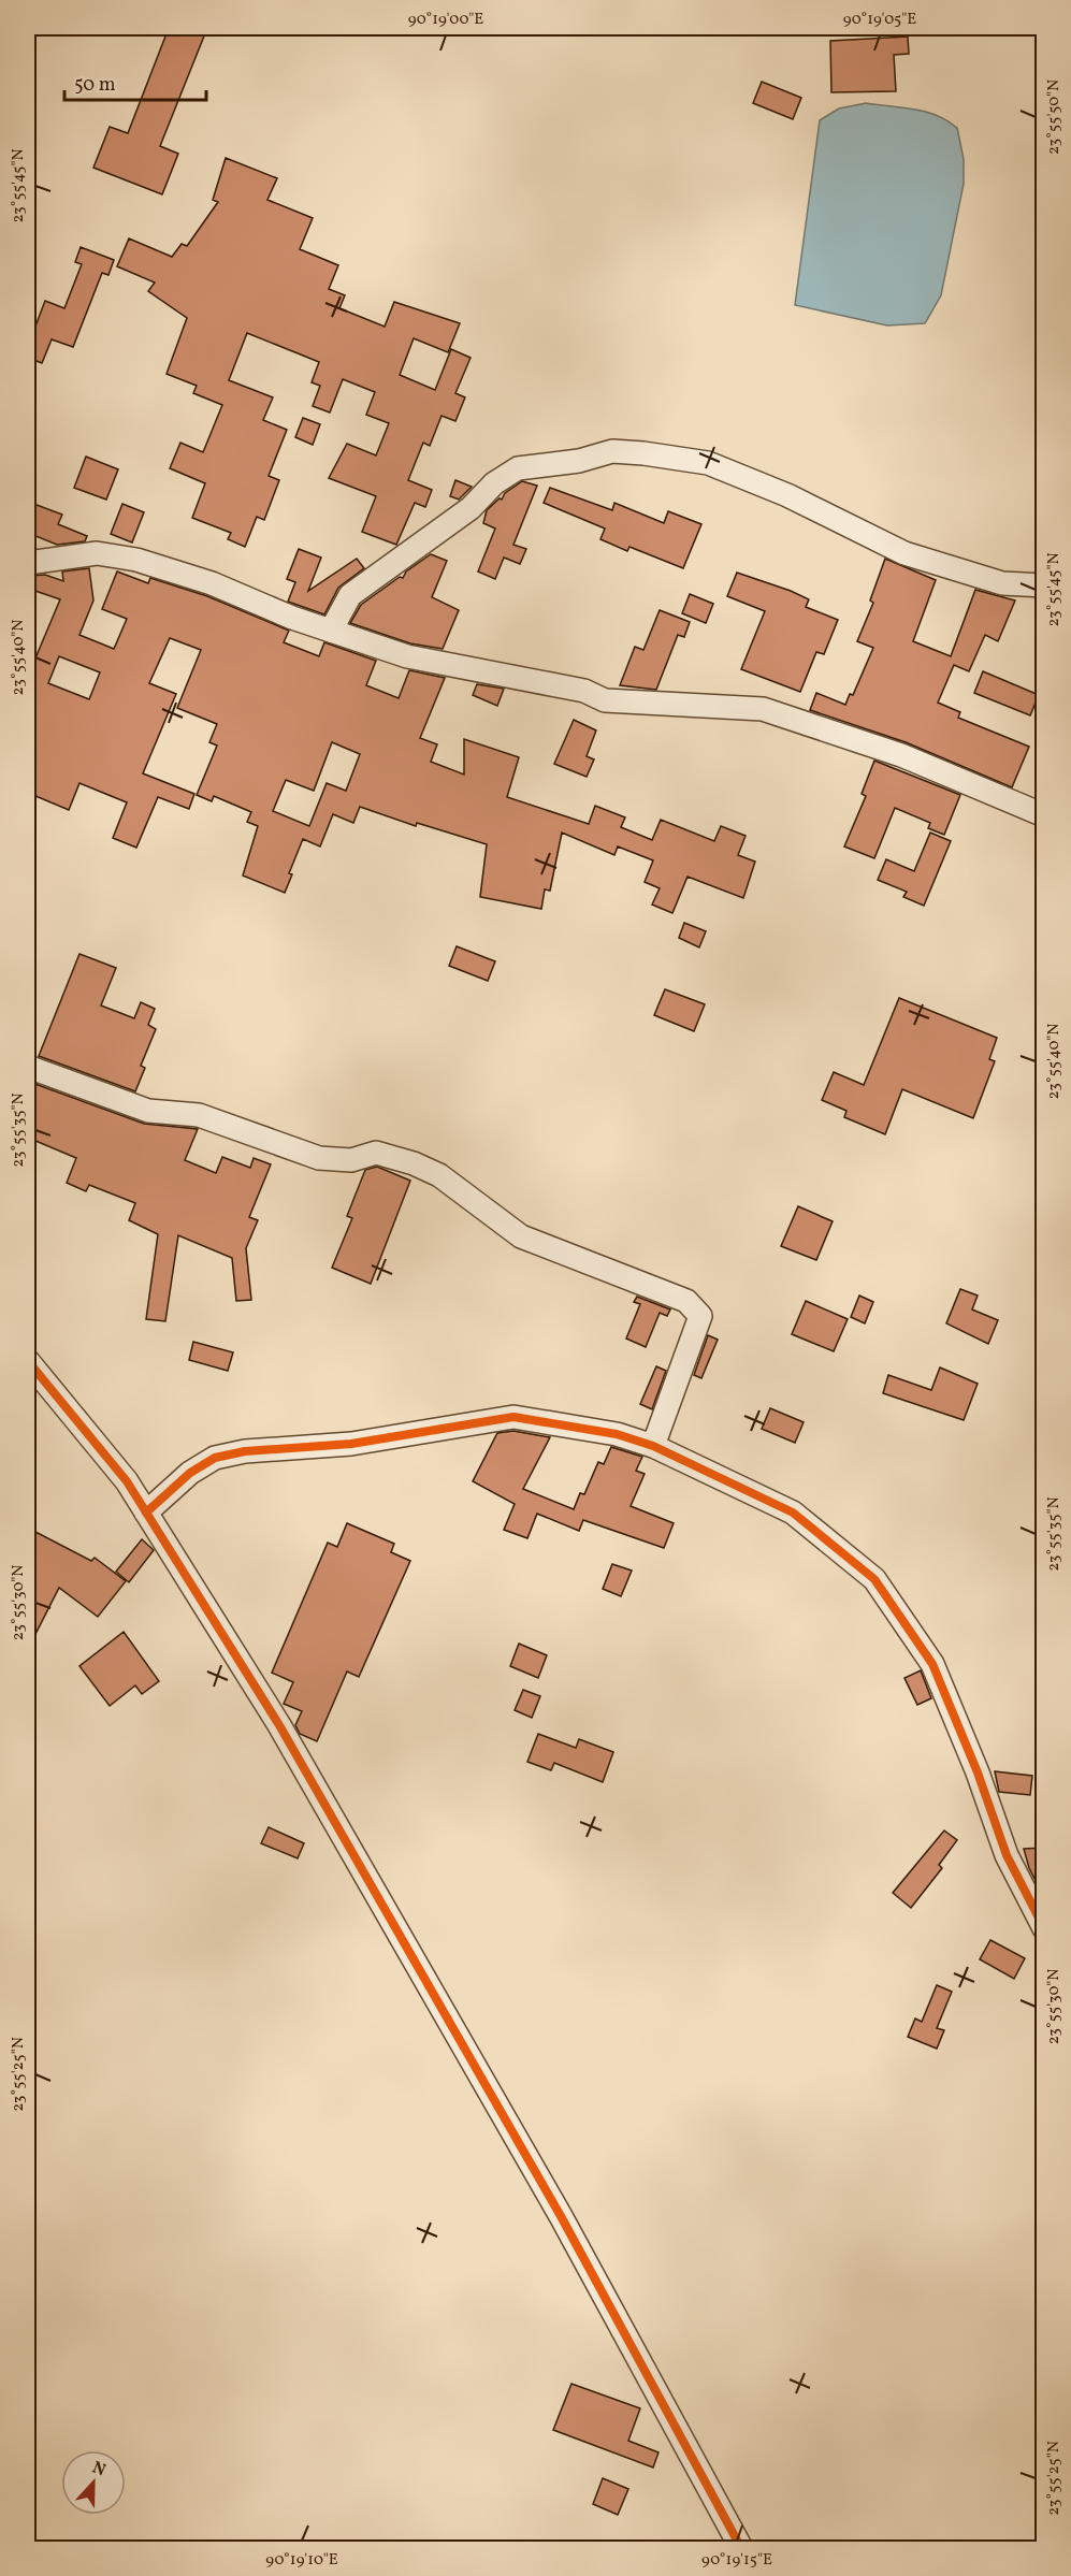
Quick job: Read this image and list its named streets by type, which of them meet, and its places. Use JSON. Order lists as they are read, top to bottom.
{
  "scale_bar": "50 m",
  "north": "top",
  "coordinates": [
    "90°19'00\"E",
    "90°19'05\"E",
    "23°55'50\"N",
    "23°55'45\"N",
    "23°55'40\"N",
    "23°55'35\"N",
    "23°55'30\"N",
    "23°55'25\"N",
    "90°19'10\"E",
    "90°19'15\"E"
  ]
}
